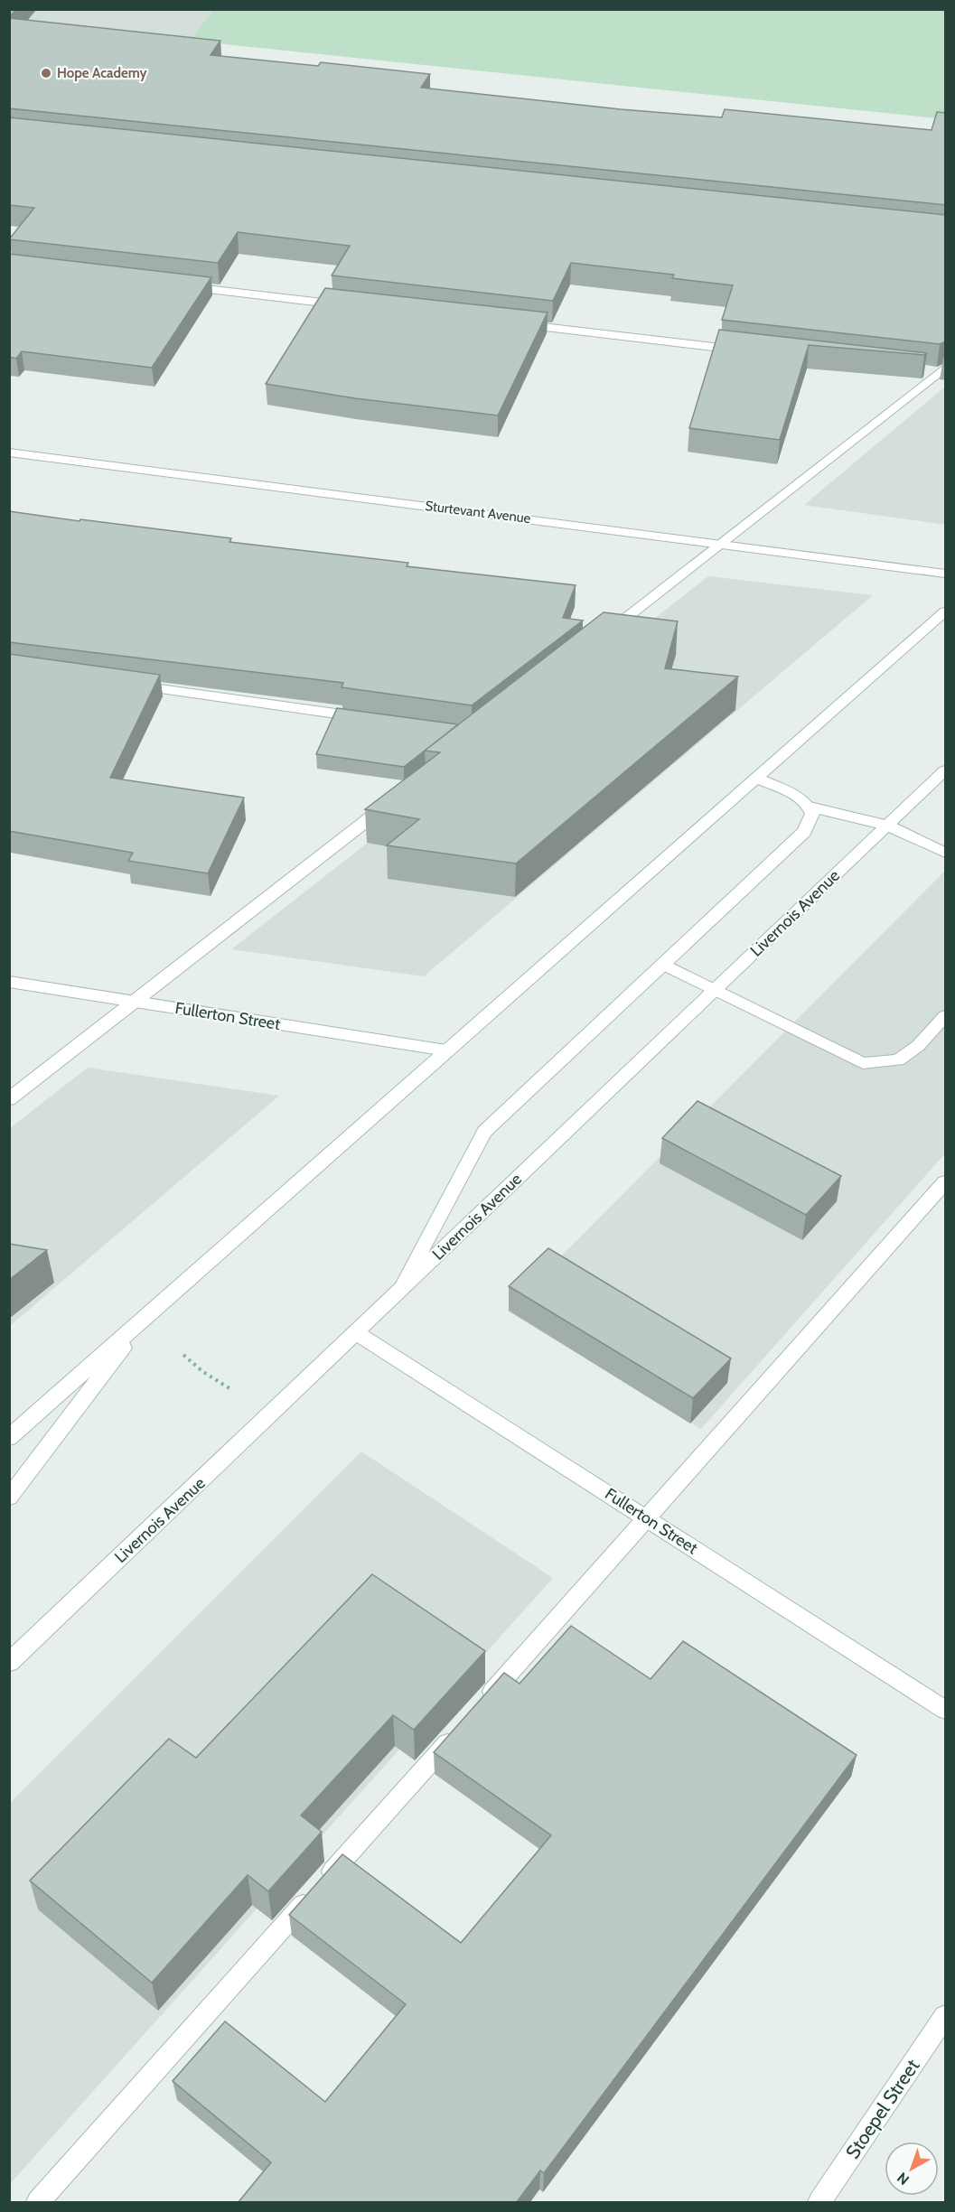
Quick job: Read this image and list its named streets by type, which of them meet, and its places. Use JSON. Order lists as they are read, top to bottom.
{
  "streets": {
    "main road": [
      "Sturtevant Avenue",
      "Livernois Avenue",
      "Fullerton Street",
      "Stoepel Street"
    ]
  },
  "crossings": [
    ["Livernois Avenue", "Fullerton Street"]
  ],
  "places": ["Hope Academy"],
  "north": "bottom left"
}
